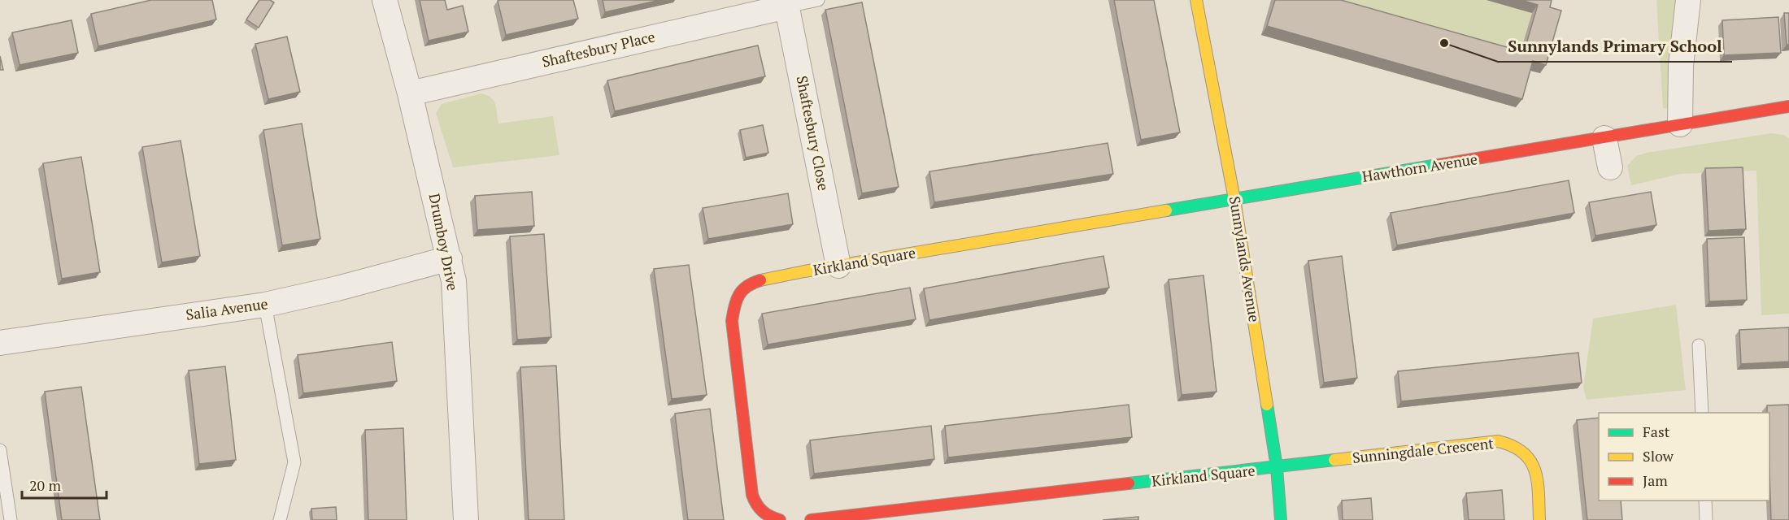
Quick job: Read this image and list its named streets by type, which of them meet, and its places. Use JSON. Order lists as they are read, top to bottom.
{
  "streets": {
    "street": [
      "Shaftesbury Place",
      "Shaftesbury Close",
      "Hawthorn Avenue",
      "Drumboy Drive",
      "Sunnylands Avenue",
      "Kirkland Square",
      "Salia Avenue",
      "Sunningdale Crescent"
    ]
  },
  "crossings": [
    ["Shaftesbury Place", "Shaftesbury Close"],
    ["Shaftesbury Place", "Drumboy Drive"],
    ["Shaftesbury Close", "Kirkland Square"],
    ["Hawthorn Avenue", "Sunnylands Avenue"],
    ["Hawthorn Avenue", "Kirkland Square"],
    ["Drumboy Drive", "Salia Avenue"],
    ["Sunnylands Avenue", "Kirkland Square"],
    ["Sunnylands Avenue", "Sunningdale Crescent"],
    ["Kirkland Square", "Sunningdale Crescent"]
  ],
  "places": ["Sunnylands Primary School"],
  "legend": ["Fast", "Slow", "Jam"],
  "scale_bar": "20 m"
}
